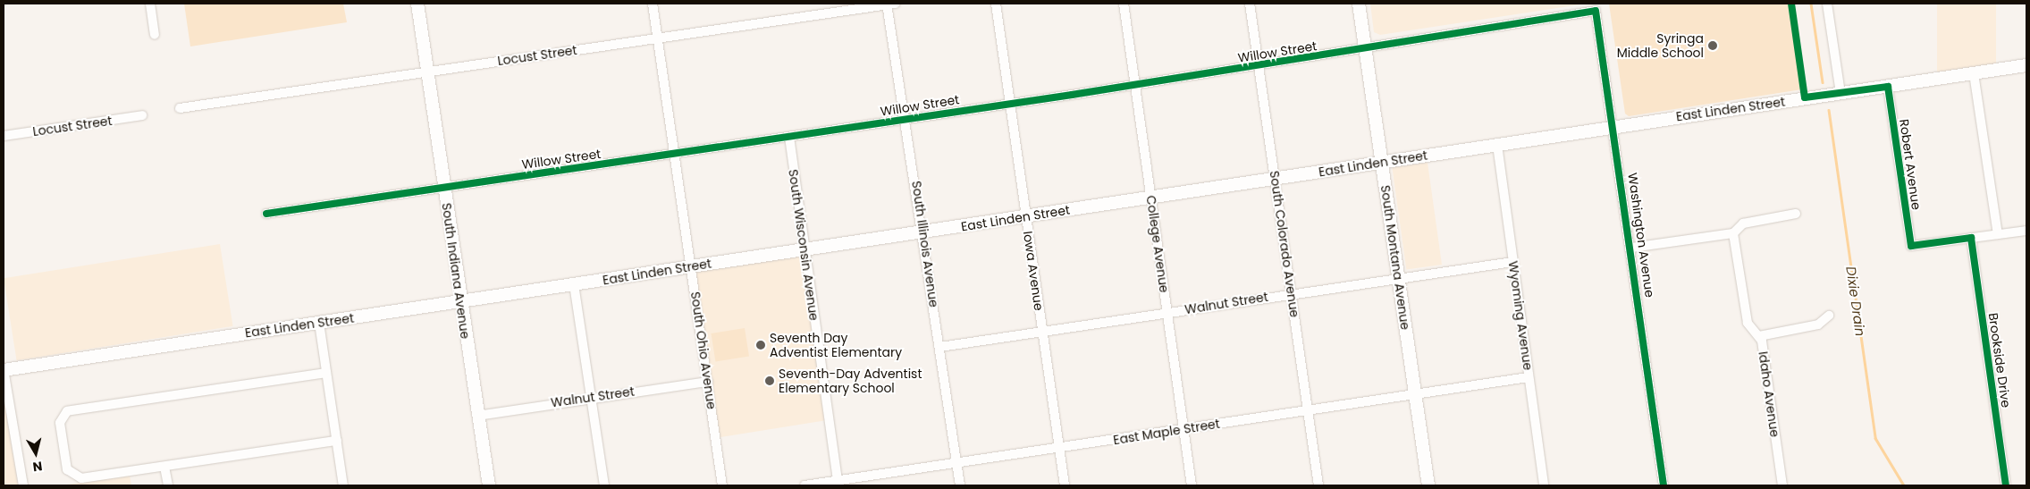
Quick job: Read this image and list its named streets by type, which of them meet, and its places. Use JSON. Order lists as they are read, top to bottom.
{
  "streets": {
    "main road": ["East Linden Street", "South Montana Avenue", "South Indiana Avenue"],
    "street": [
      "Willow Street",
      "Locust Street",
      "Robert Avenue",
      "Washington Avenue",
      "South Illinois Avenue",
      "College Avenue",
      "South Colorado Avenue",
      "South Wisconsin Avenue",
      "Iowa Avenue",
      "Walnut Street",
      "Wyoming Avenue",
      "South Ohio Avenue",
      "Brookside Drive",
      "Idaho Avenue",
      "East Maple Street"
    ]
  },
  "crossings": [
    ["Willow Street", "Washington Avenue"],
    ["Willow Street", "South Illinois Avenue"],
    ["Willow Street", "College Avenue"],
    ["Willow Street", "South Colorado Avenue"],
    ["Willow Street", "South Wisconsin Avenue"],
    ["Willow Street", "South Montana Avenue"],
    ["Willow Street", "South Indiana Avenue"],
    ["Willow Street", "Iowa Avenue"],
    ["Willow Street", "South Ohio Avenue"],
    ["Locust Street", "South Illinois Avenue"],
    ["Locust Street", "South Indiana Avenue"],
    ["Locust Street", "South Ohio Avenue"],
    ["East Linden Street", "Robert Avenue"],
    ["East Linden Street", "Washington Avenue"],
    ["East Linden Street", "South Illinois Avenue"],
    ["East Linden Street", "College Avenue"],
    ["East Linden Street", "South Colorado Avenue"],
    ["East Linden Street", "South Wisconsin Avenue"],
    ["East Linden Street", "South Montana Avenue"],
    ["East Linden Street", "South Indiana Avenue"],
    ["East Linden Street", "Iowa Avenue"],
    ["East Linden Street", "Wyoming Avenue"],
    ["East Linden Street", "South Ohio Avenue"],
    ["Robert Avenue", "Brookside Drive"],
    ["South Illinois Avenue", "Walnut Street"],
    ["South Illinois Avenue", "East Maple Street"],
    ["College Avenue", "Walnut Street"],
    ["College Avenue", "East Maple Street"],
    ["South Colorado Avenue", "Walnut Street"],
    ["South Colorado Avenue", "East Maple Street"],
    ["South Wisconsin Avenue", "East Maple Street"],
    ["South Montana Avenue", "Walnut Street"],
    ["South Montana Avenue", "East Maple Street"],
    ["South Indiana Avenue", "Walnut Street"],
    ["Iowa Avenue", "Walnut Street"],
    ["Iowa Avenue", "East Maple Street"],
    ["Walnut Street", "Wyoming Avenue"],
    ["Walnut Street", "South Ohio Avenue"],
    ["Wyoming Avenue", "East Maple Street"]
  ],
  "water": ["Dixie Drain"],
  "places": ["Syringa Middle School", "Seventh Day Adventist Elementary", "Seventh-Day Adventist Elementary School"],
  "north": "bottom"
}
